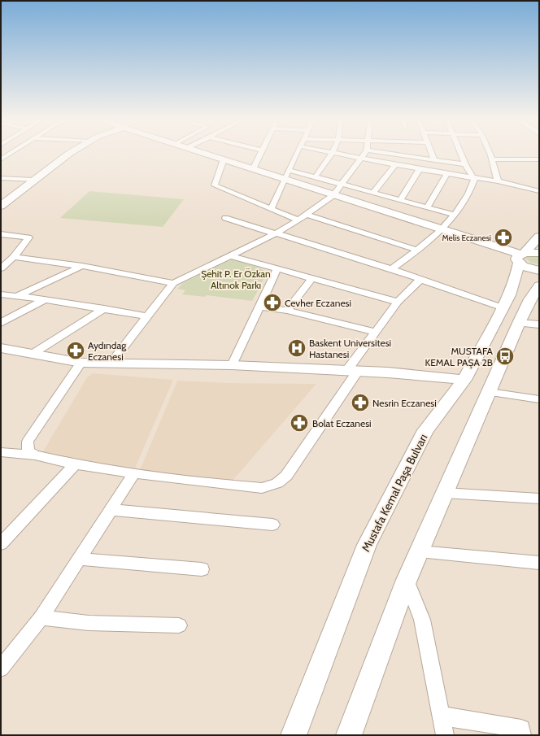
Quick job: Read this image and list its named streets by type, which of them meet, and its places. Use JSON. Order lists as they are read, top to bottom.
{
  "streets": {
    "main road": ["Mustafa Kemal Paşa Bulvarı"]
  },
  "parks": ["Şehit P. Er Özkan Altınok Parkı"],
  "places": {
    "pharmacy": [
      "Melis Eczanesi",
      "Cevher Eczanesi",
      "Aydındag Eczanesi",
      "Nesrin Eczanesi",
      "Bolat Eczanesi"
    ],
    "hospital": ["Baskent Universitesi Hastanesi"],
    "bus stop": ["MUSTAFA KEMAL PAŞA 2B"]
  }
}
